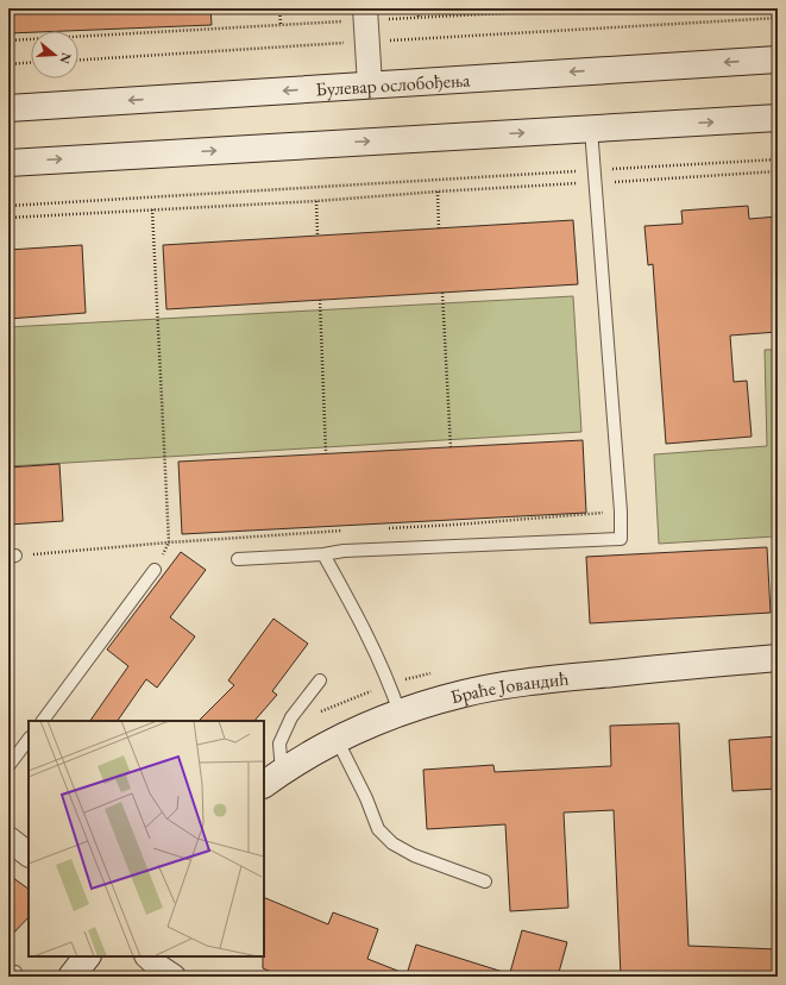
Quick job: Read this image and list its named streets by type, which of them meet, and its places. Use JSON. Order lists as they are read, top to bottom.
{
  "streets": {
    "main road": ["Булевар ослобођења", "Браће Јовандић"]
  },
  "north": "right"
}
